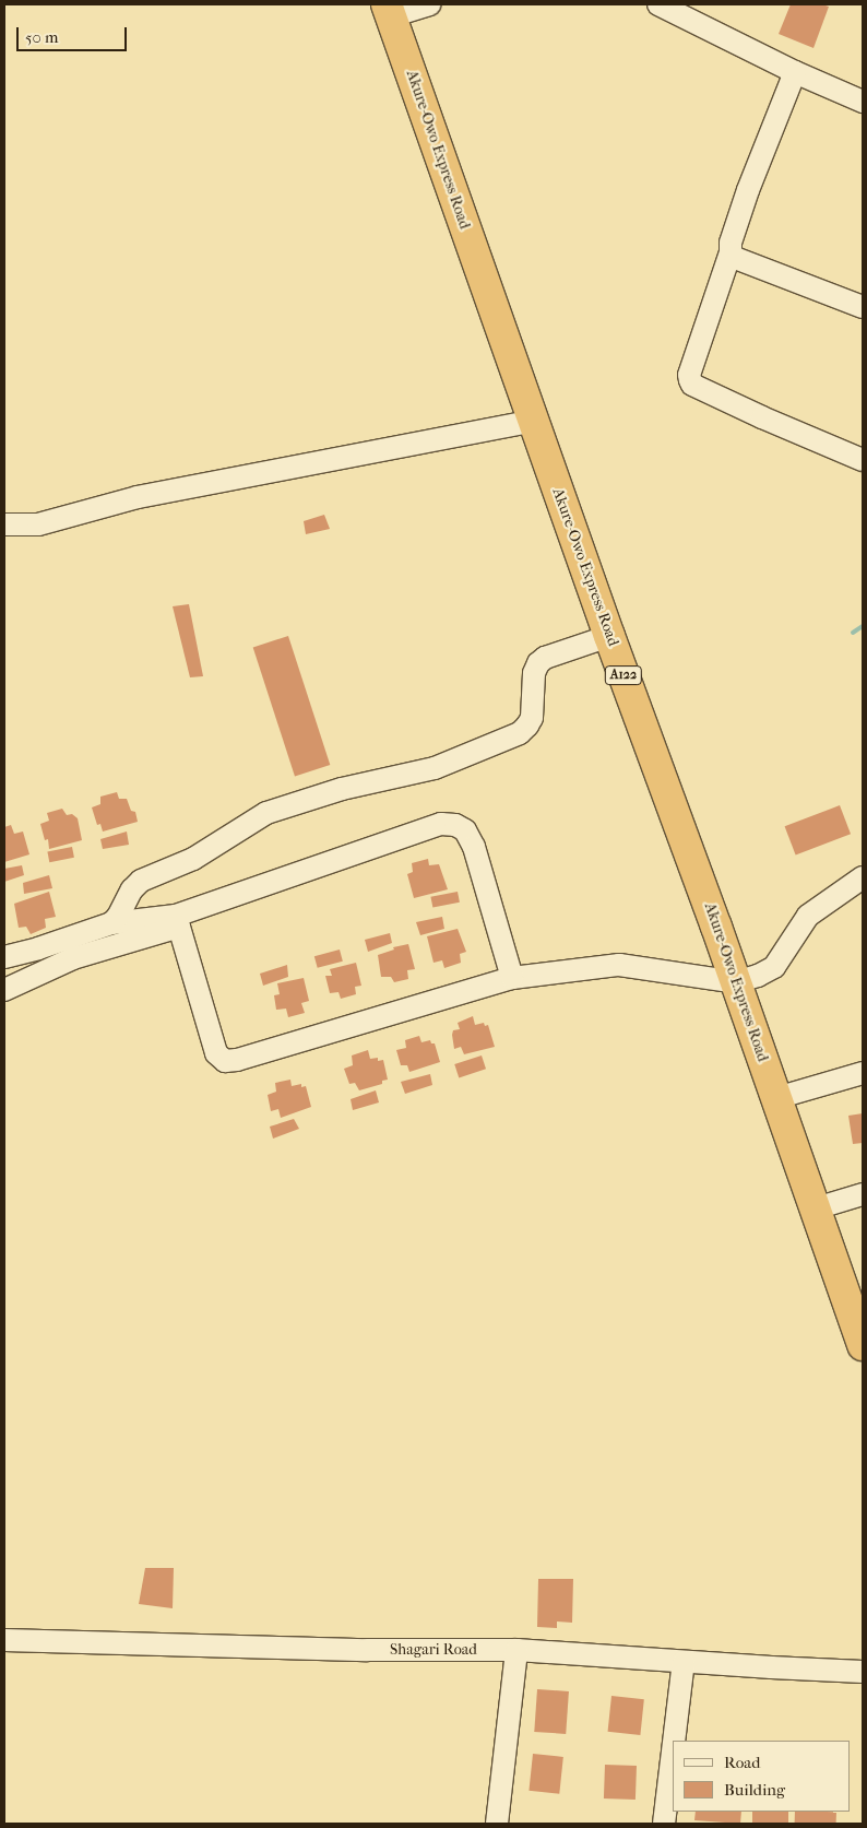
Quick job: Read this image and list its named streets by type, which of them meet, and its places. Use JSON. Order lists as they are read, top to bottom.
{
  "streets": {
    "highway": ["Akure-Owo Express Road", "A122"],
    "street": ["Shagari Road"]
  },
  "legend": ["Road", "Building"],
  "scale_bar": "50 m"
}
